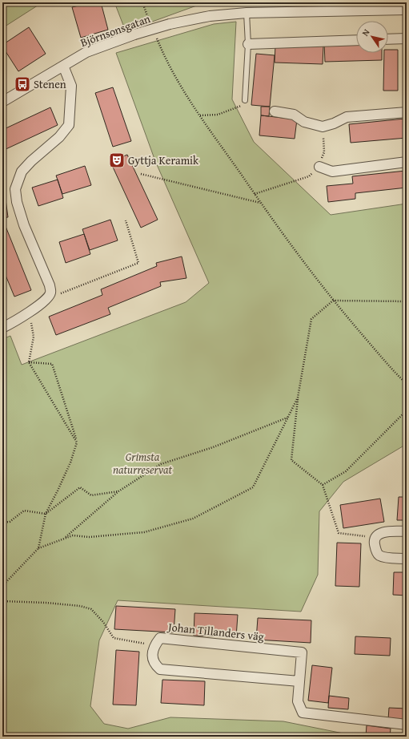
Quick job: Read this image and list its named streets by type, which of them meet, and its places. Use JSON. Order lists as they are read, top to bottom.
{
  "streets": {
    "street": ["Björnsonsgatan", "Johan Tillanders väg"]
  },
  "parks": ["Grimsta naturreservat"],
  "places": {
    "bus stop": ["Stenen"],
    "theatre": ["Gyttja Keramik"]
  },
  "north": "top left"
}
